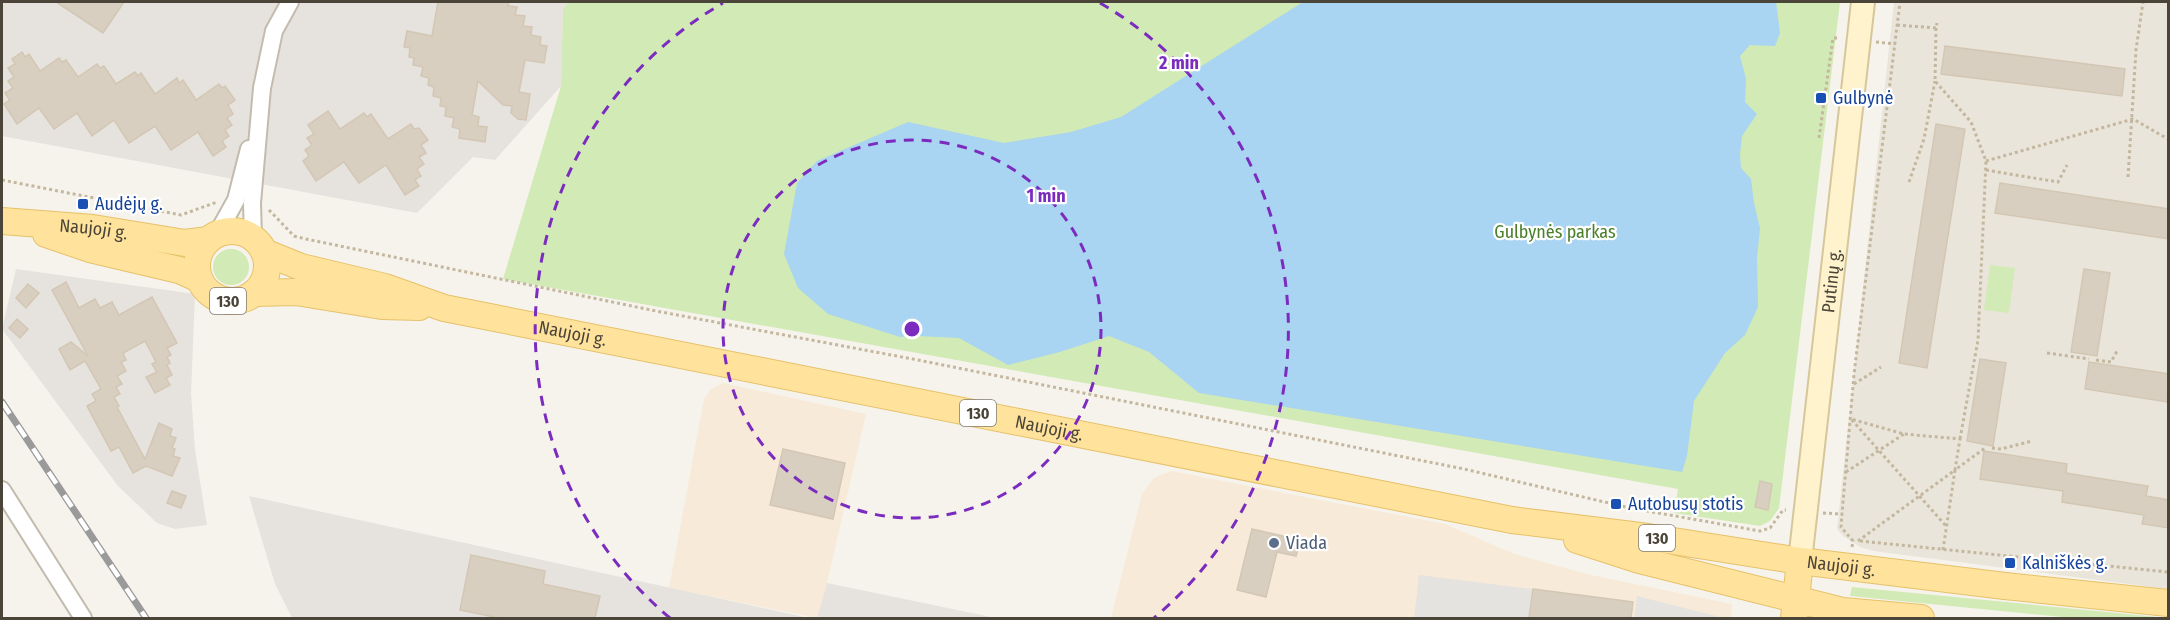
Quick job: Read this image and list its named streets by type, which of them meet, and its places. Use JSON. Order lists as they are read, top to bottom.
{
  "streets": {
    "main road": ["Naujoji g.", "Putinų g.", "130"]
  },
  "crossings": [
    ["Naujoji g.", "Putinų g."],
    ["Naujoji g.", "130"]
  ],
  "parks": ["Gulbynės parkas"],
  "places": {
    "transit": [
      "Gulbynė",
      "Audėjų g.",
      "Autobusų stotis",
      "Kalniškės g."
    ],
    "other": ["Viada"]
  },
  "rings": ["2 min", "1 min"]
}
